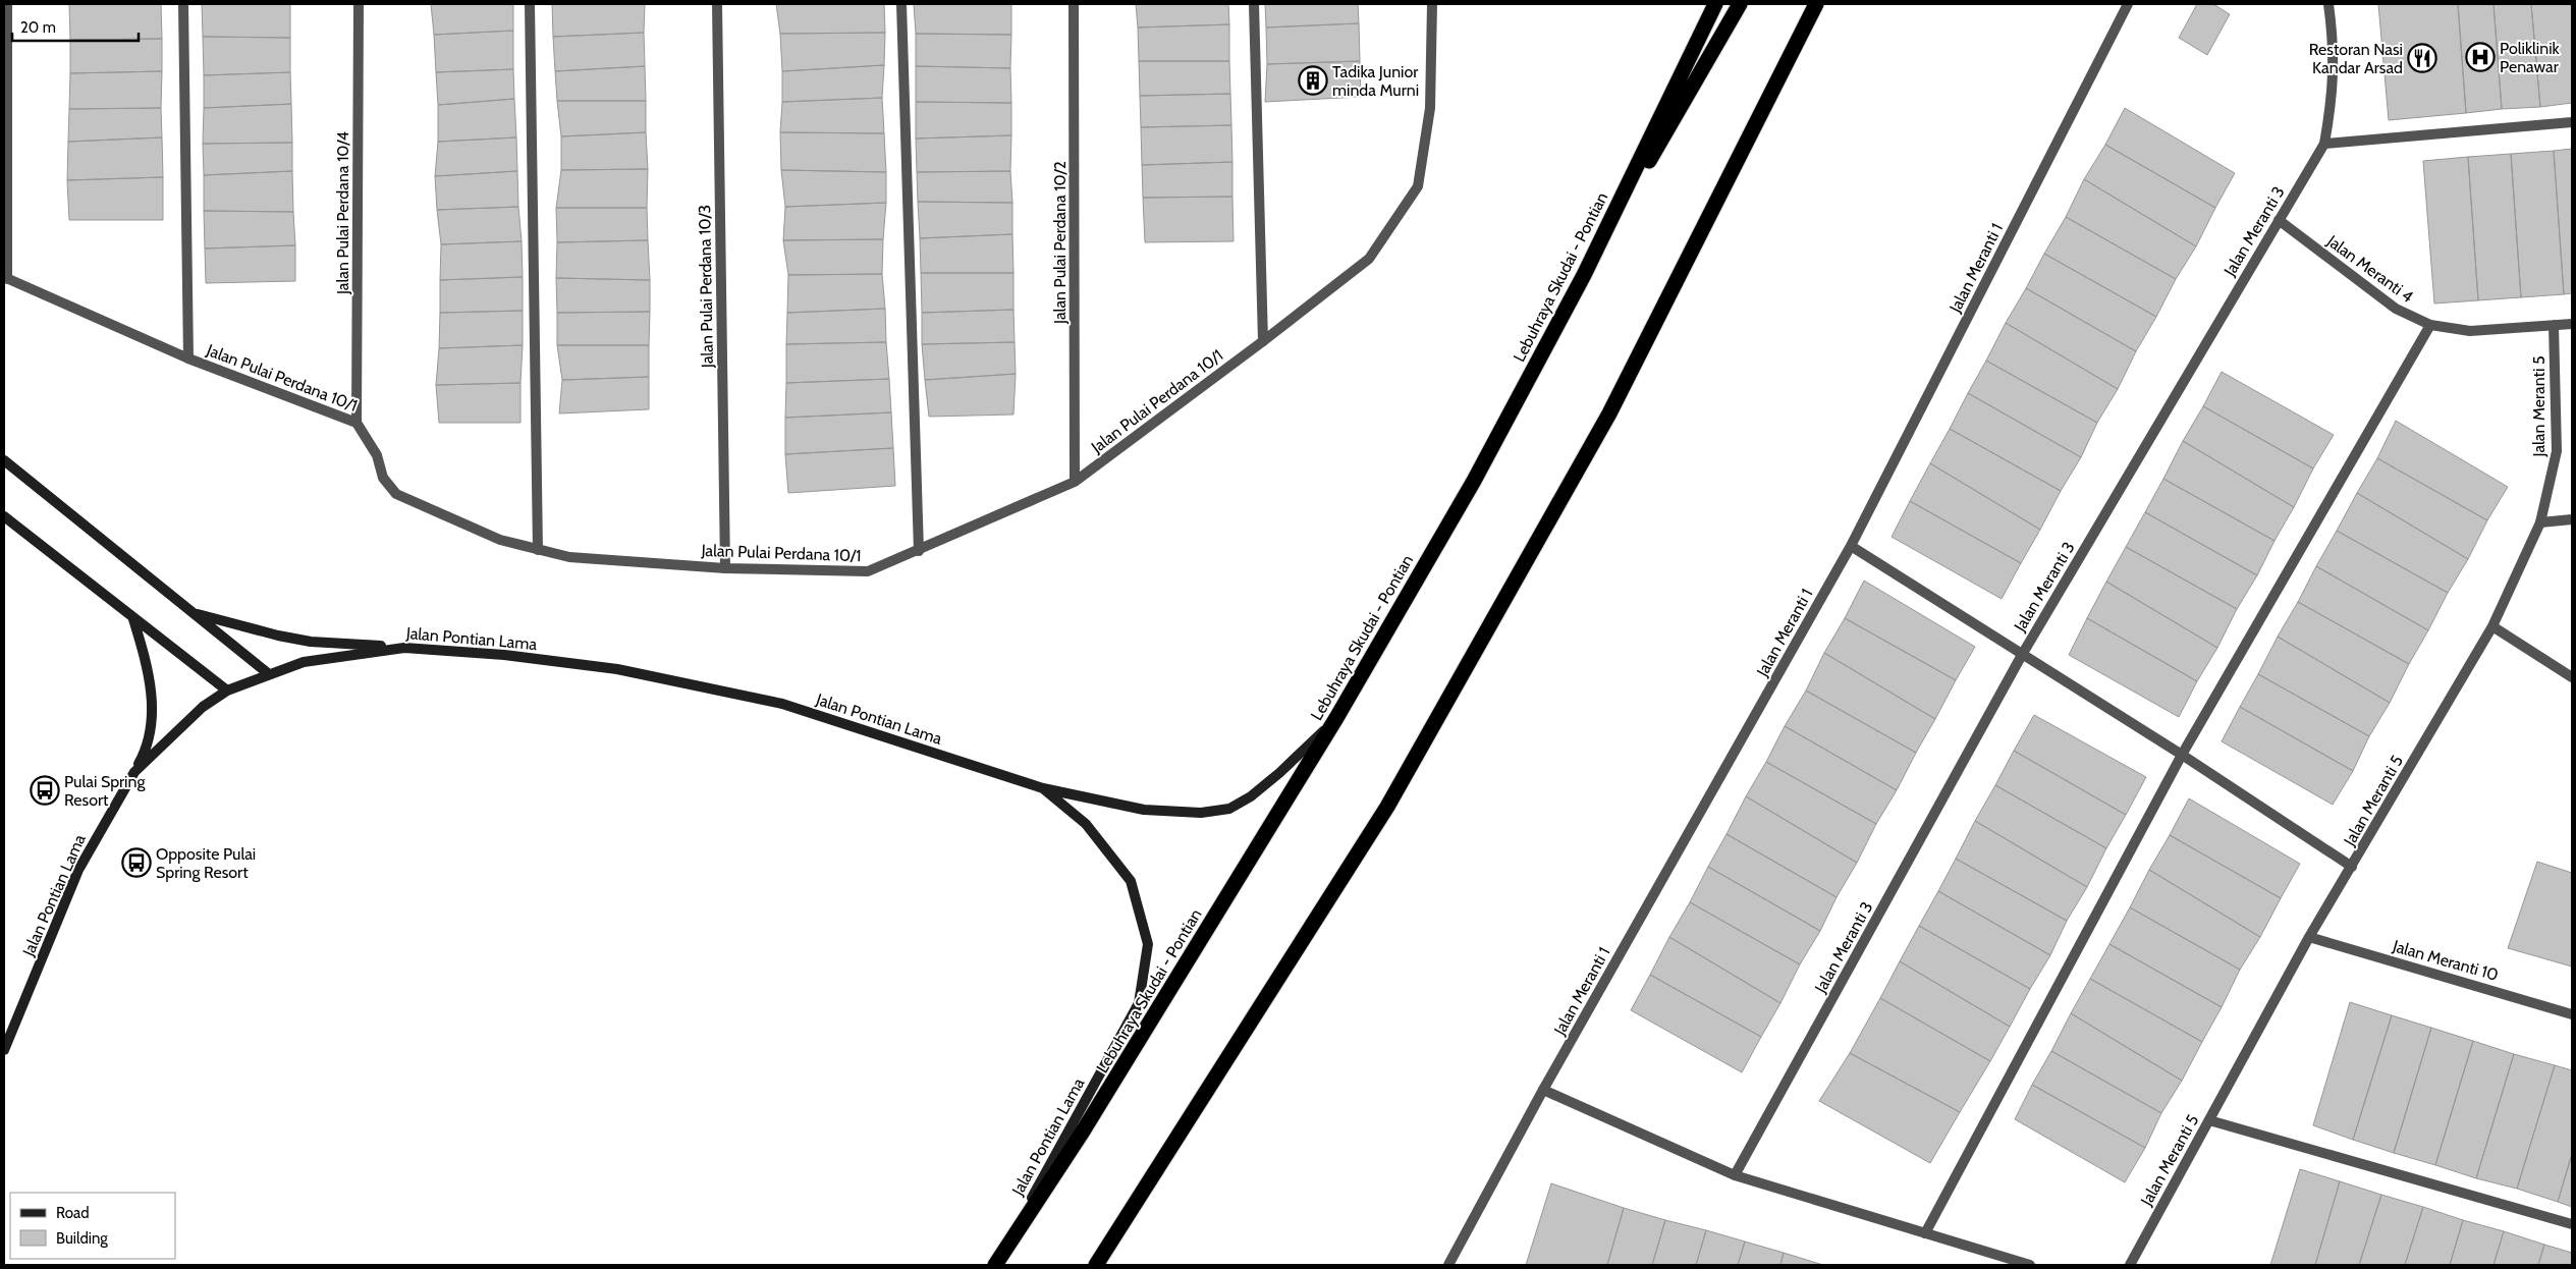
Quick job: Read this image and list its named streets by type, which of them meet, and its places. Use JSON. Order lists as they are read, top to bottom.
{
  "streets": {
    "highway": ["Lebuhraya Skudai - Pontian"],
    "street": [
      "Jalan Pulai Perdana 10/4",
      "Jalan Meranti 3",
      "Jalan Pulai Perdana 10/2",
      "Jalan Meranti 1",
      "Jalan Meranti 4",
      "Jalan Pulai Perdana 10/3",
      "Jalan Pulai Perdana 10/1",
      "Jalan Meranti 5",
      "Jalan Pontian Lama",
      "Jalan Meranti 10"
    ]
  },
  "crossings": [
    ["Jalan Pulai Perdana 10/4", "Jalan Pulai Perdana 10/1"],
    ["Jalan Meranti 3", "Jalan Meranti 4"],
    ["Jalan Pulai Perdana 10/2", "Jalan Pulai Perdana 10/1"],
    ["Jalan Meranti 4", "Jalan Meranti 5"],
    ["Lebuhraya Skudai - Pontian", "Jalan Pontian Lama"],
    ["Jalan Pulai Perdana 10/3", "Jalan Pulai Perdana 10/1"],
    ["Jalan Meranti 5", "Jalan Meranti 10"]
  ],
  "places": {
    "hospital": ["Poliklinik Penawar"],
    "restaurant": ["Restoran Nasi Kandar Arsad"],
    "building": ["Tadika Junior minda Murni"],
    "bus stop": ["Pulai Spring Resort", "Opposite Pulai Spring Resort"]
  },
  "legend": ["Road", "Building"],
  "scale_bar": "20 m"
}
